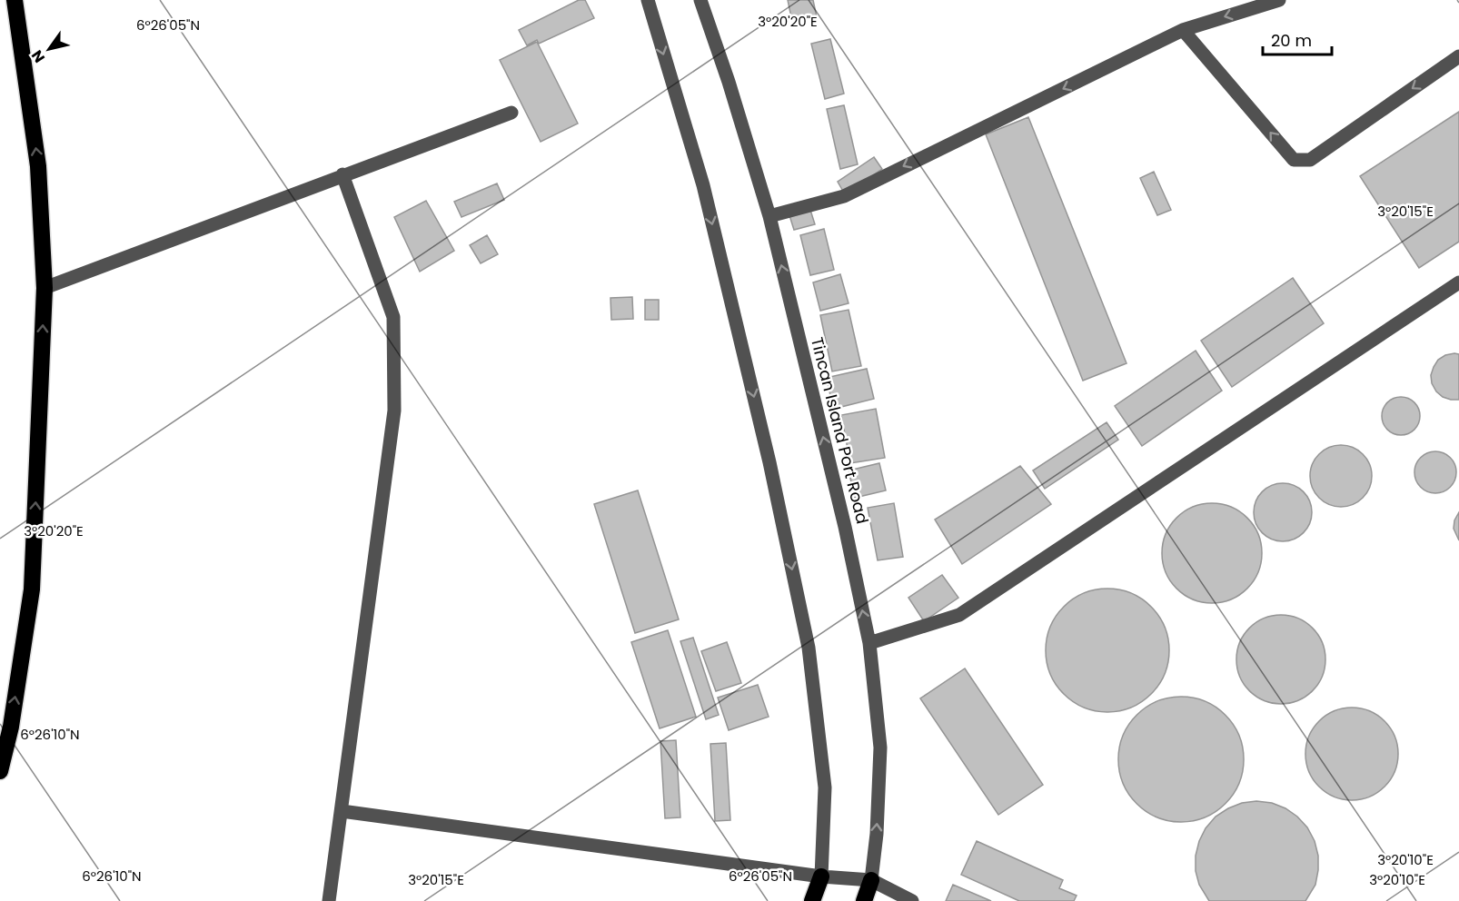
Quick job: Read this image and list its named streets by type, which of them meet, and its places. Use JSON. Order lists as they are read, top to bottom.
{
  "streets": {
    "street": ["Tincan Island Port Road"]
  },
  "scale_bar": "20 m",
  "north": "bottom left",
  "coordinates": [
    "3°20'20\"E",
    "6°26'05\"N",
    "3°20'15\"E",
    "6°26'10\"N",
    "3°20'10\"E"
  ]
}
